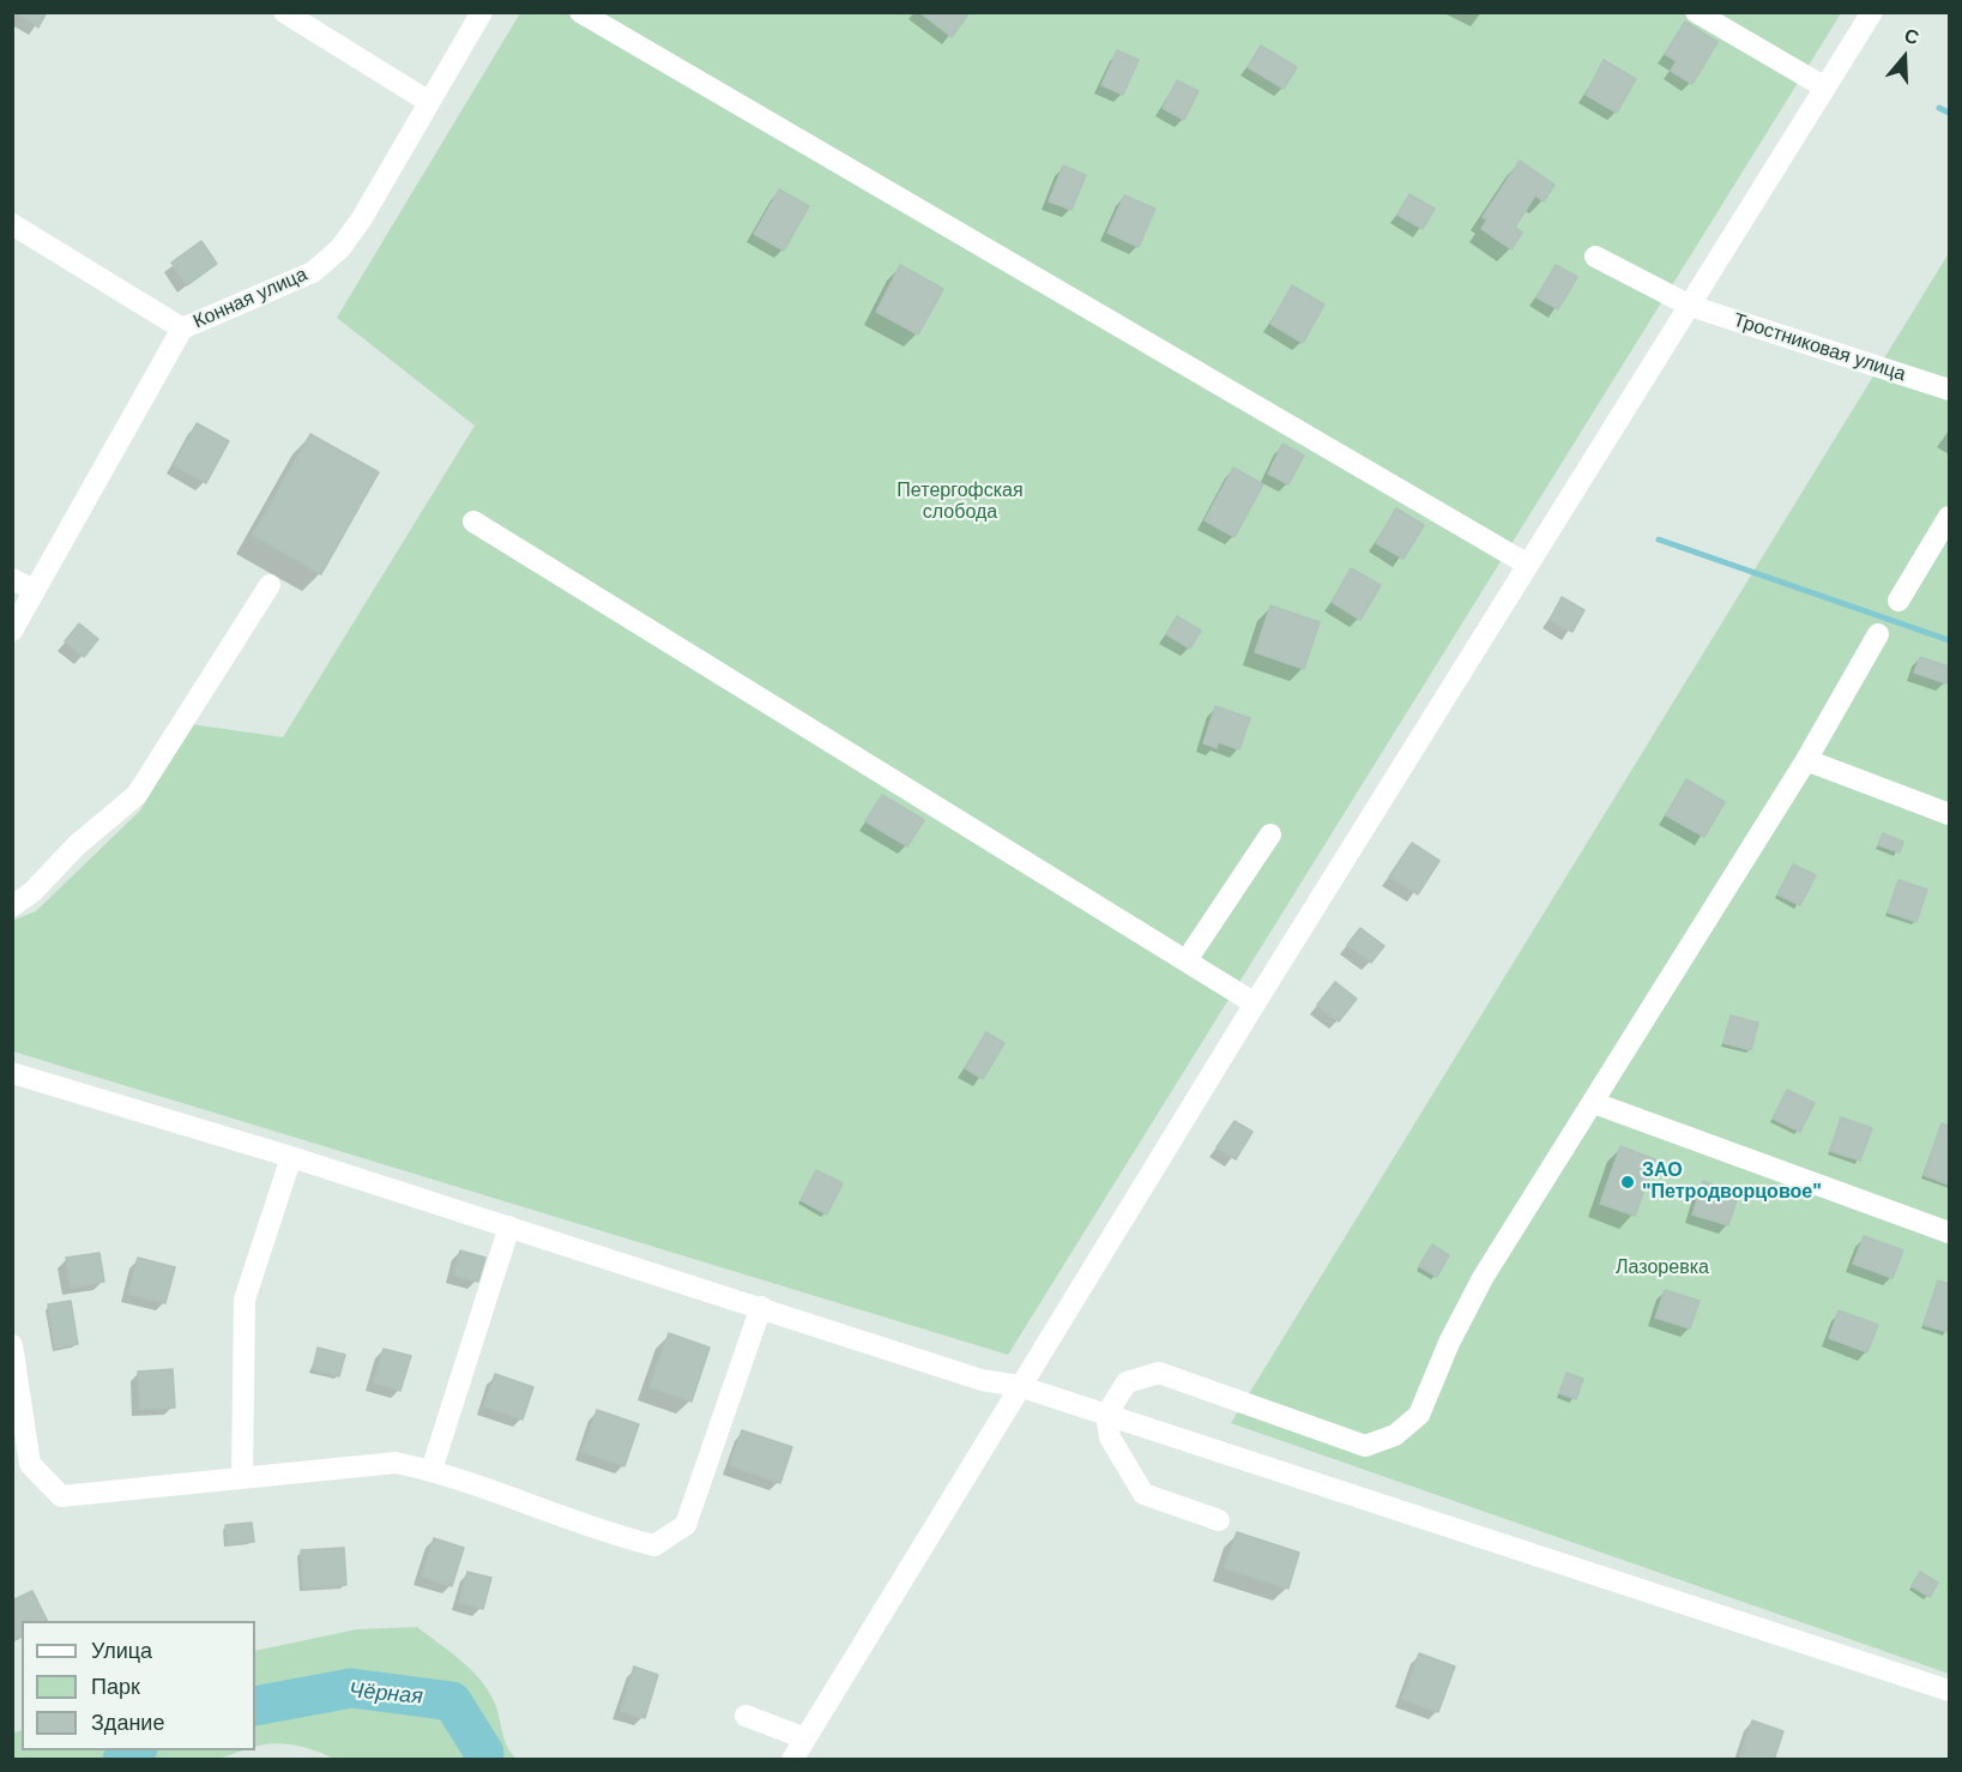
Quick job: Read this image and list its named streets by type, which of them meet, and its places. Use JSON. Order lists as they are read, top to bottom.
{
  "streets": {
    "street": ["Конная улица", "Тростниковая улица"]
  },
  "water": ["Чёрная"],
  "parks": ["Петергофская слобода", "Лазоревка"],
  "places": ["ЗАО \"Петродворцовое\""],
  "legend": ["Улица", "Парк", "Здание"],
  "north": "top"
}
